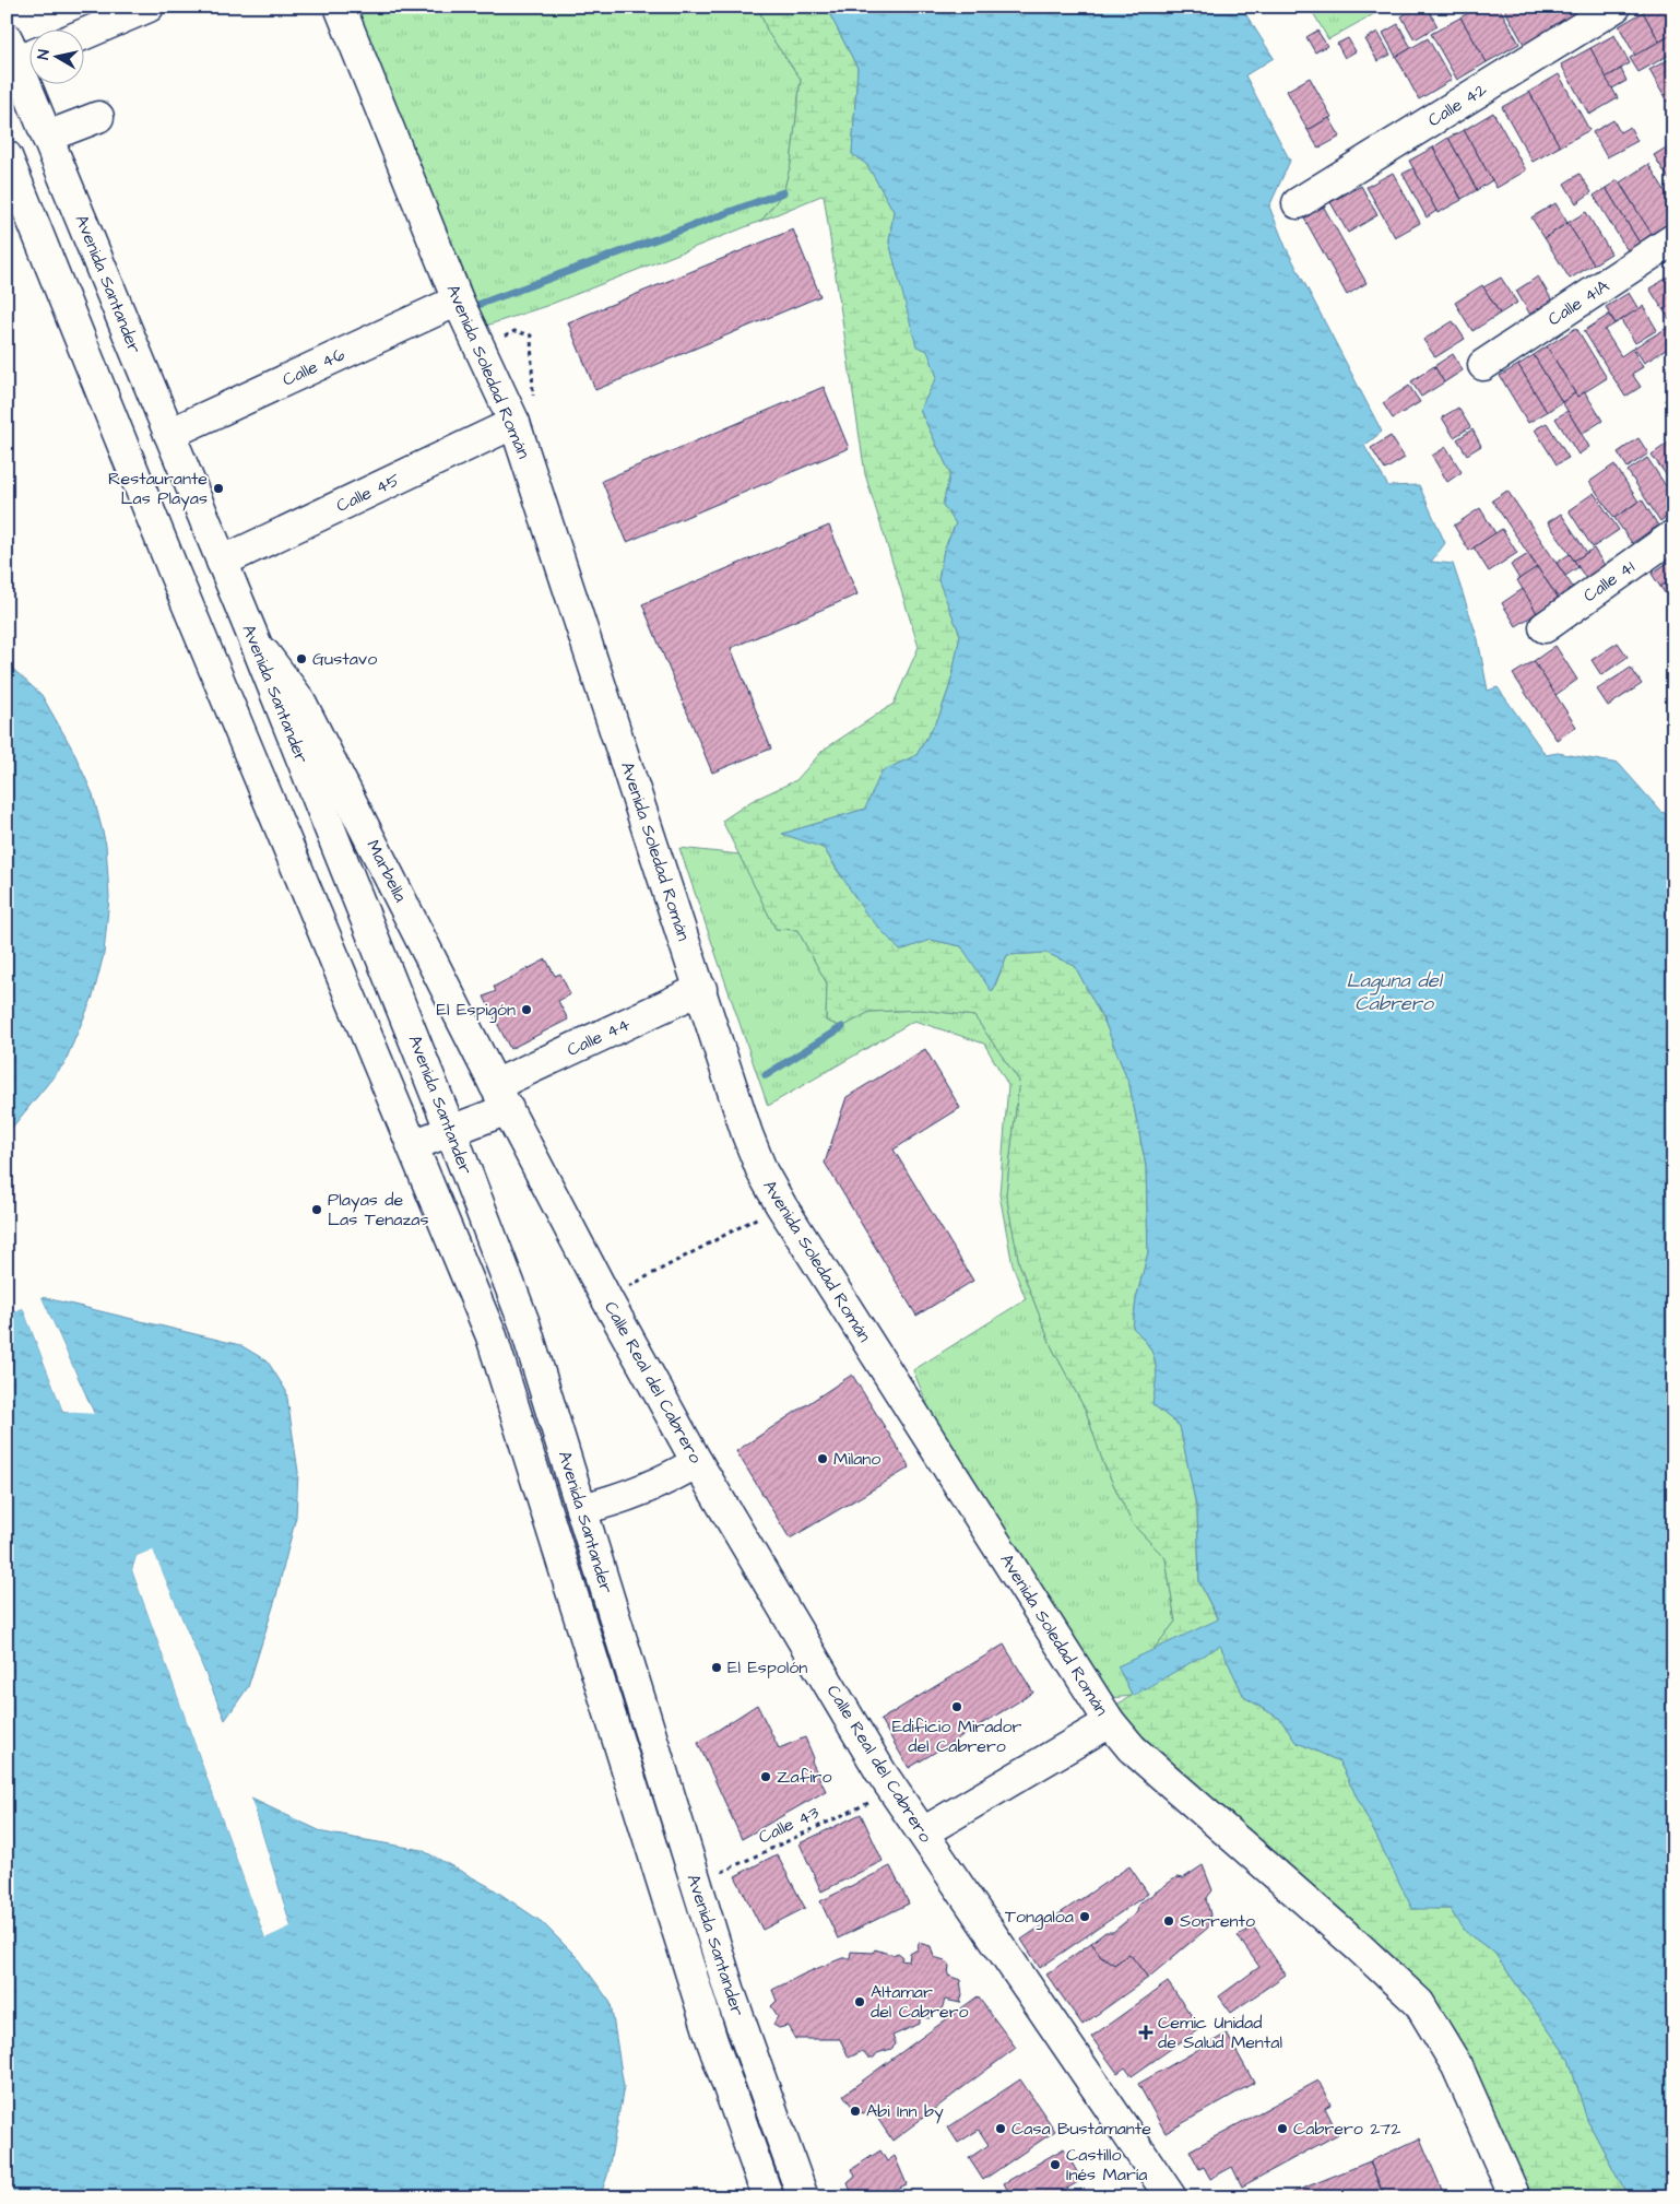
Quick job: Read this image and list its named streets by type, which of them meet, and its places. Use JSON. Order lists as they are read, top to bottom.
{
  "streets": {
    "main road": [
      "Calle 42",
      "Avenida Santander",
      "Calle 41A",
      "Calle 46",
      "Avenida Soledad Román",
      "Calle 45",
      "Calle 41",
      "Marbella",
      "Calle 44",
      "Calle Real del Cabrero"
    ],
    "path": ["Calle 43"]
  },
  "crossings": [
    ["Avenida Santander", "Calle 46"],
    ["Avenida Santander", "Calle 45"],
    ["Avenida Santander", "Marbella"],
    ["Avenida Santander", "Calle 44"],
    ["Avenida Santander", "Calle 43"],
    ["Calle 46", "Avenida Soledad Román"],
    ["Avenida Soledad Román", "Calle 45"],
    ["Avenida Soledad Román", "Calle 44"],
    ["Marbella", "Calle 44"],
    ["Marbella", "Calle Real del Cabrero"],
    ["Calle 44", "Calle Real del Cabrero"],
    ["Calle Real del Cabrero", "Calle 43"]
  ],
  "water": ["Laguna del Cabrero"],
  "places": {
    "other": [
      "Restaurante Las Playas",
      "Gustavo",
      "El Espigón",
      "Playas de Las Tenazas",
      "Milano",
      "El Espolón",
      "Edificio Mirador del Cabrero",
      "Zafiro",
      "Tongaloa",
      "Sorrento",
      "Altamar del Cabrero",
      "Abi Inn by",
      "Casa Bustamante",
      "Cabrero 272",
      "Castillo Inés María"
    ],
    "health": ["Cemic Unidad de Salud Mental"]
  },
  "north": "left"
}
